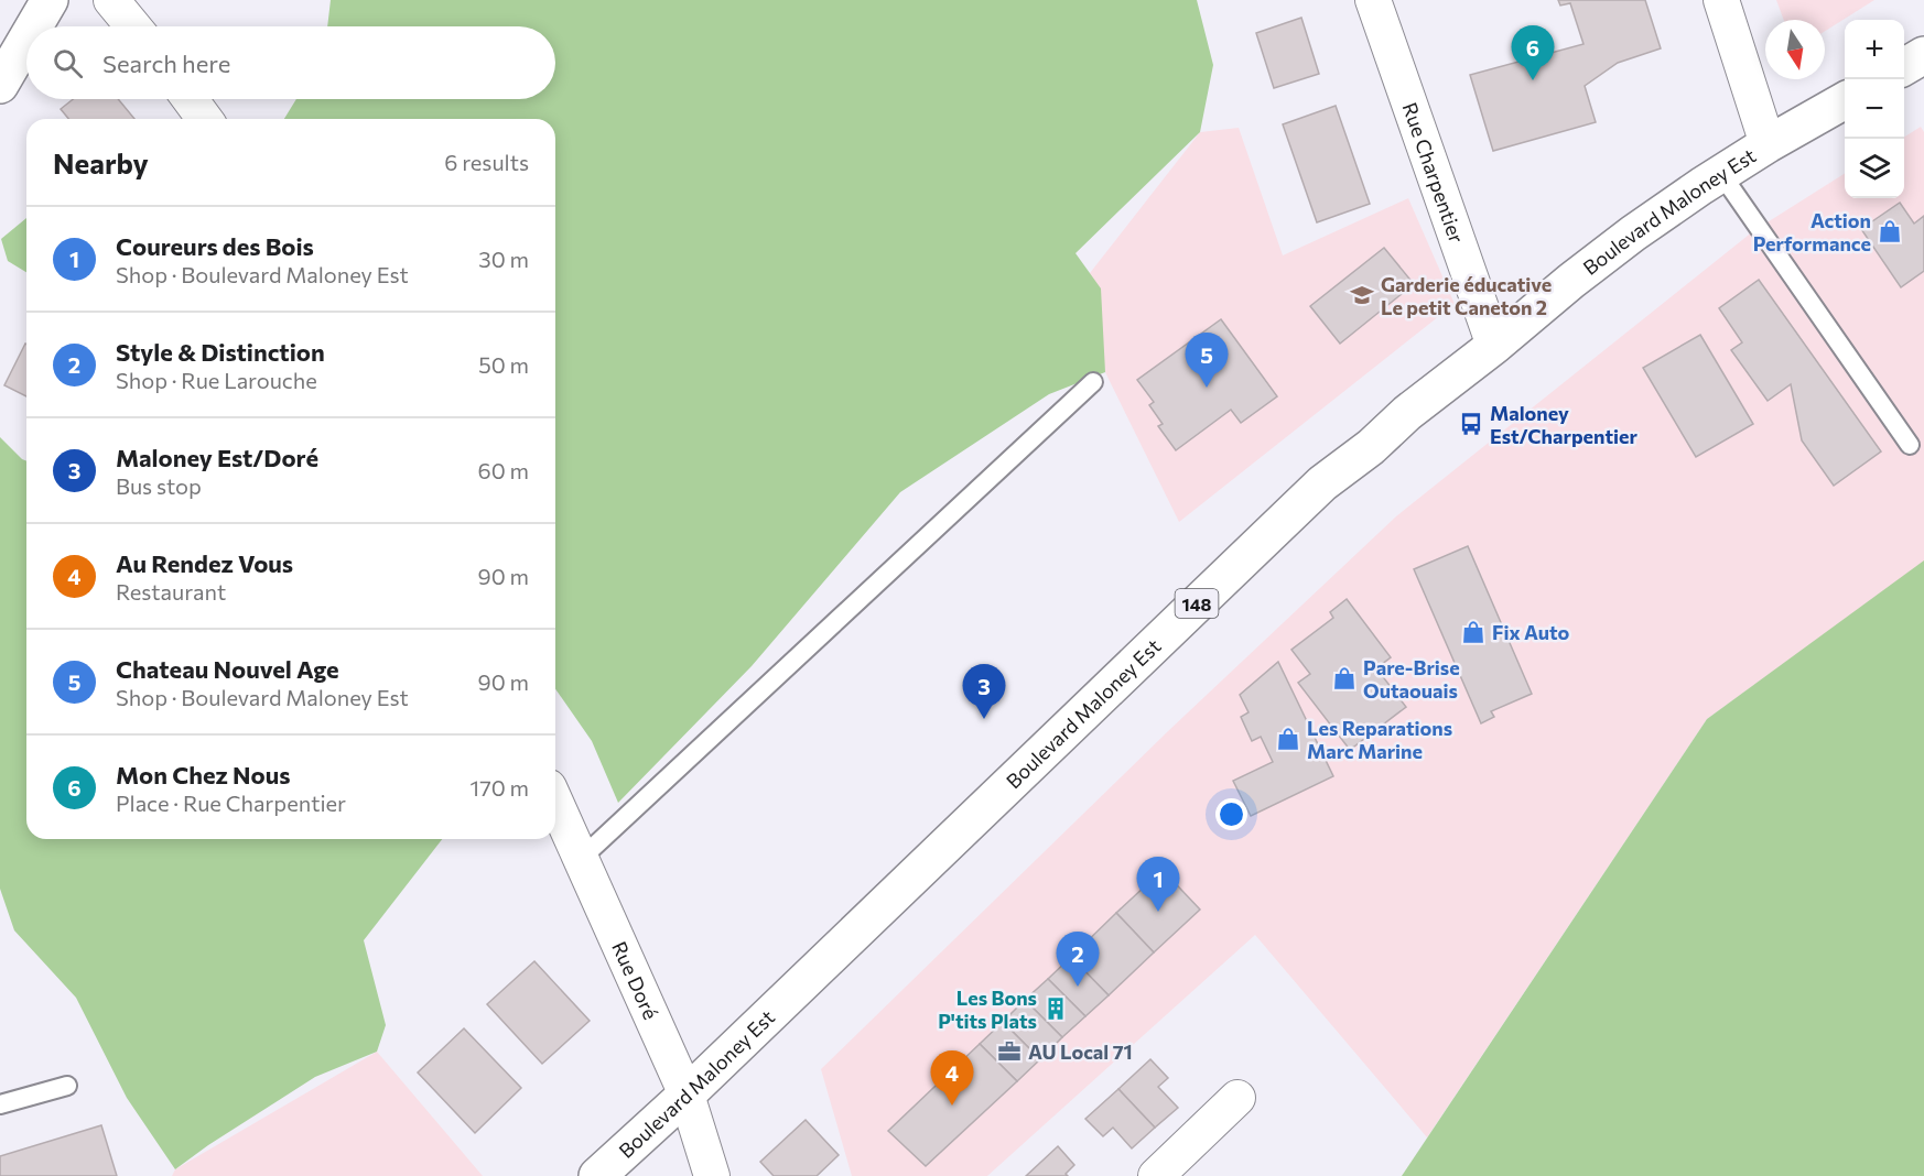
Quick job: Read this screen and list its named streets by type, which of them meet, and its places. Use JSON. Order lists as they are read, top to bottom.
{
  "streets": {
    "main road": ["Boulevard Maloney Est", "148"],
    "street": ["Rue Charpentier", "Rue Doré"]
  },
  "crossings": [
    ["Rue Charpentier", "Boulevard Maloney Est"],
    ["Boulevard Maloney Est", "Rue Doré"]
  ],
  "places": {
    "shop": [
      "Action Performance",
      "Fix Auto",
      "Pare-Brise Outaouais",
      "Les Reparations Marc Marine"
    ],
    "school or university": ["Garderie éducative Le petit Caneton 2"],
    "bus stop": ["Maloney Est/Charpentier"],
    "building": ["Les Bons P'tits Plats"],
    "office": ["AU Local 71"]
  },
  "north": "bottom",
  "page": {
    "map_buttons": ["+", "−"],
    "pins": [
      "6",
      "5",
      "3",
      "1",
      "2",
      "4"
    ],
    "search": "Search here",
    "heading": ["Nearby", "6 results"],
    "list": [
      {
        "mark": "1",
        "name": "Coureurs des Bois",
        "note": "Shop · Boulevard Maloney Est",
        "value": "30 m"
      },
      {
        "mark": "2",
        "name": "Style & Distinction",
        "note": "Shop · Rue Larouche",
        "value": "50 m"
      },
      {
        "mark": "3",
        "name": "Maloney Est/Doré",
        "note": "Bus stop",
        "value": "60 m"
      },
      {
        "mark": "4",
        "name": "Au Rendez Vous",
        "note": "Restaurant",
        "value": "90 m"
      },
      {
        "mark": "5",
        "name": "Chateau Nouvel Age",
        "note": "Shop · Boulevard Maloney Est",
        "value": "90 m"
      },
      {
        "mark": "6",
        "name": "Mon Chez Nous",
        "note": "Place · Rue Charpentier",
        "value": "170 m"
      }
    ]
  }
}
